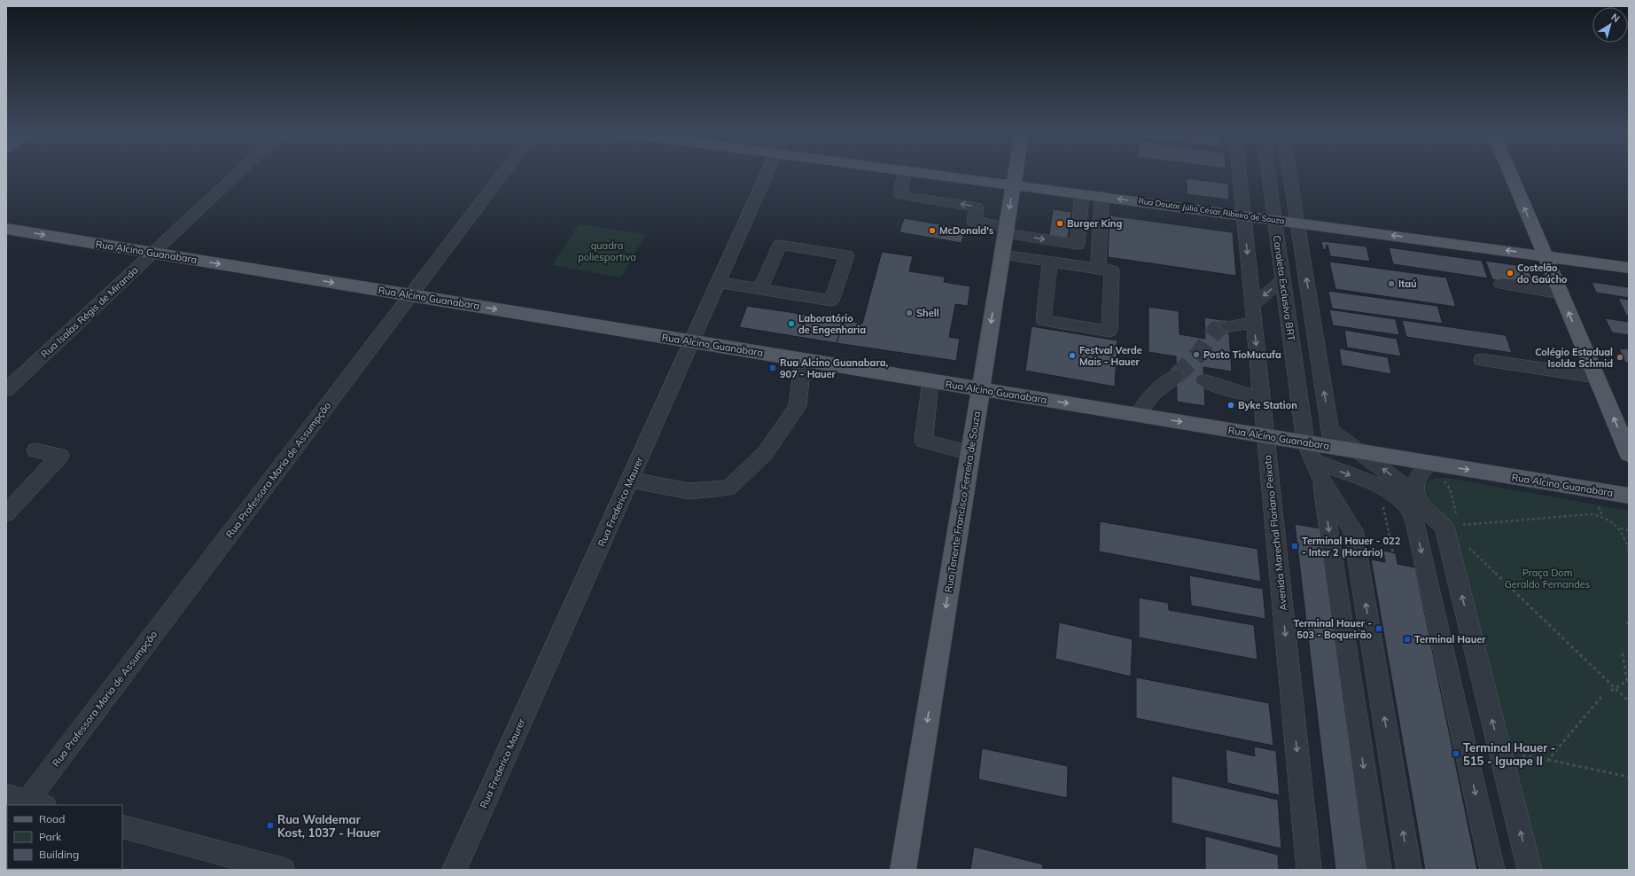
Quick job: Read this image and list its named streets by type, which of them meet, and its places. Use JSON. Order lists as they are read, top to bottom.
{
  "streets": {
    "main road": ["Rua Doutor Júlio César Ribeiro de Souza", "Rua Alcino Guanabara", "Rua Tenente Francisco Ferreira de Souza"],
    "street": [
      "Canaleta Exclusiva BRT",
      "Rua Isaías Régis de Miranda",
      "Rua Professora Maria de Assumpção",
      "Rua Frederico Maurer",
      "Avenida Marechal Floriano Peixoto"
    ]
  },
  "crossings": [
    ["Rua Doutor Júlio César Ribeiro de Souza", "Canaleta Exclusiva BRT"],
    ["Rua Doutor Júlio César Ribeiro de Souza", "Rua Tenente Francisco Ferreira de Souza"],
    ["Rua Doutor Júlio César Ribeiro de Souza", "Avenida Marechal Floriano Peixoto"],
    ["Rua Alcino Guanabara", "Canaleta Exclusiva BRT"],
    ["Rua Alcino Guanabara", "Rua Isaías Régis de Miranda"],
    ["Rua Alcino Guanabara", "Rua Professora Maria de Assumpção"],
    ["Rua Alcino Guanabara", "Rua Frederico Maurer"],
    ["Rua Alcino Guanabara", "Rua Tenente Francisco Ferreira de Souza"],
    ["Rua Alcino Guanabara", "Avenida Marechal Floriano Peixoto"]
  ],
  "one_way": ["Rua Doutor Júlio César Ribeiro de Souza", "Rua Alcino Guanabara", "Rua Tenente Francisco Ferreira de Souza"],
  "parks": ["quadra poliesportiva", "Praça Dom Geraldo Fernandes"],
  "places": {
    "other": [
      "Burger King",
      "McDonald's",
      "Costelão do Gaúcho",
      "Itaú",
      "Shell",
      "Laboratório de Engenharia",
      "Posto TioMucufa",
      "Festval Verde Mais - Hauer",
      "Colégio Estadual Isolda Schmid",
      "Byke Station"
    ],
    "transit": [
      "Rua Alcino Guanabara, 907 - Hauer",
      "Terminal Hauer - 022 - Inter 2 (Horário)",
      "Terminal Hauer - 503 - Boqueirão",
      "Terminal Hauer",
      "Terminal Hauer - 515 - Iguape II",
      "Rua Waldemar Kost, 1037 - Hauer"
    ]
  },
  "legend": ["Road", "Park", "Building"],
  "north": "top right"
}
